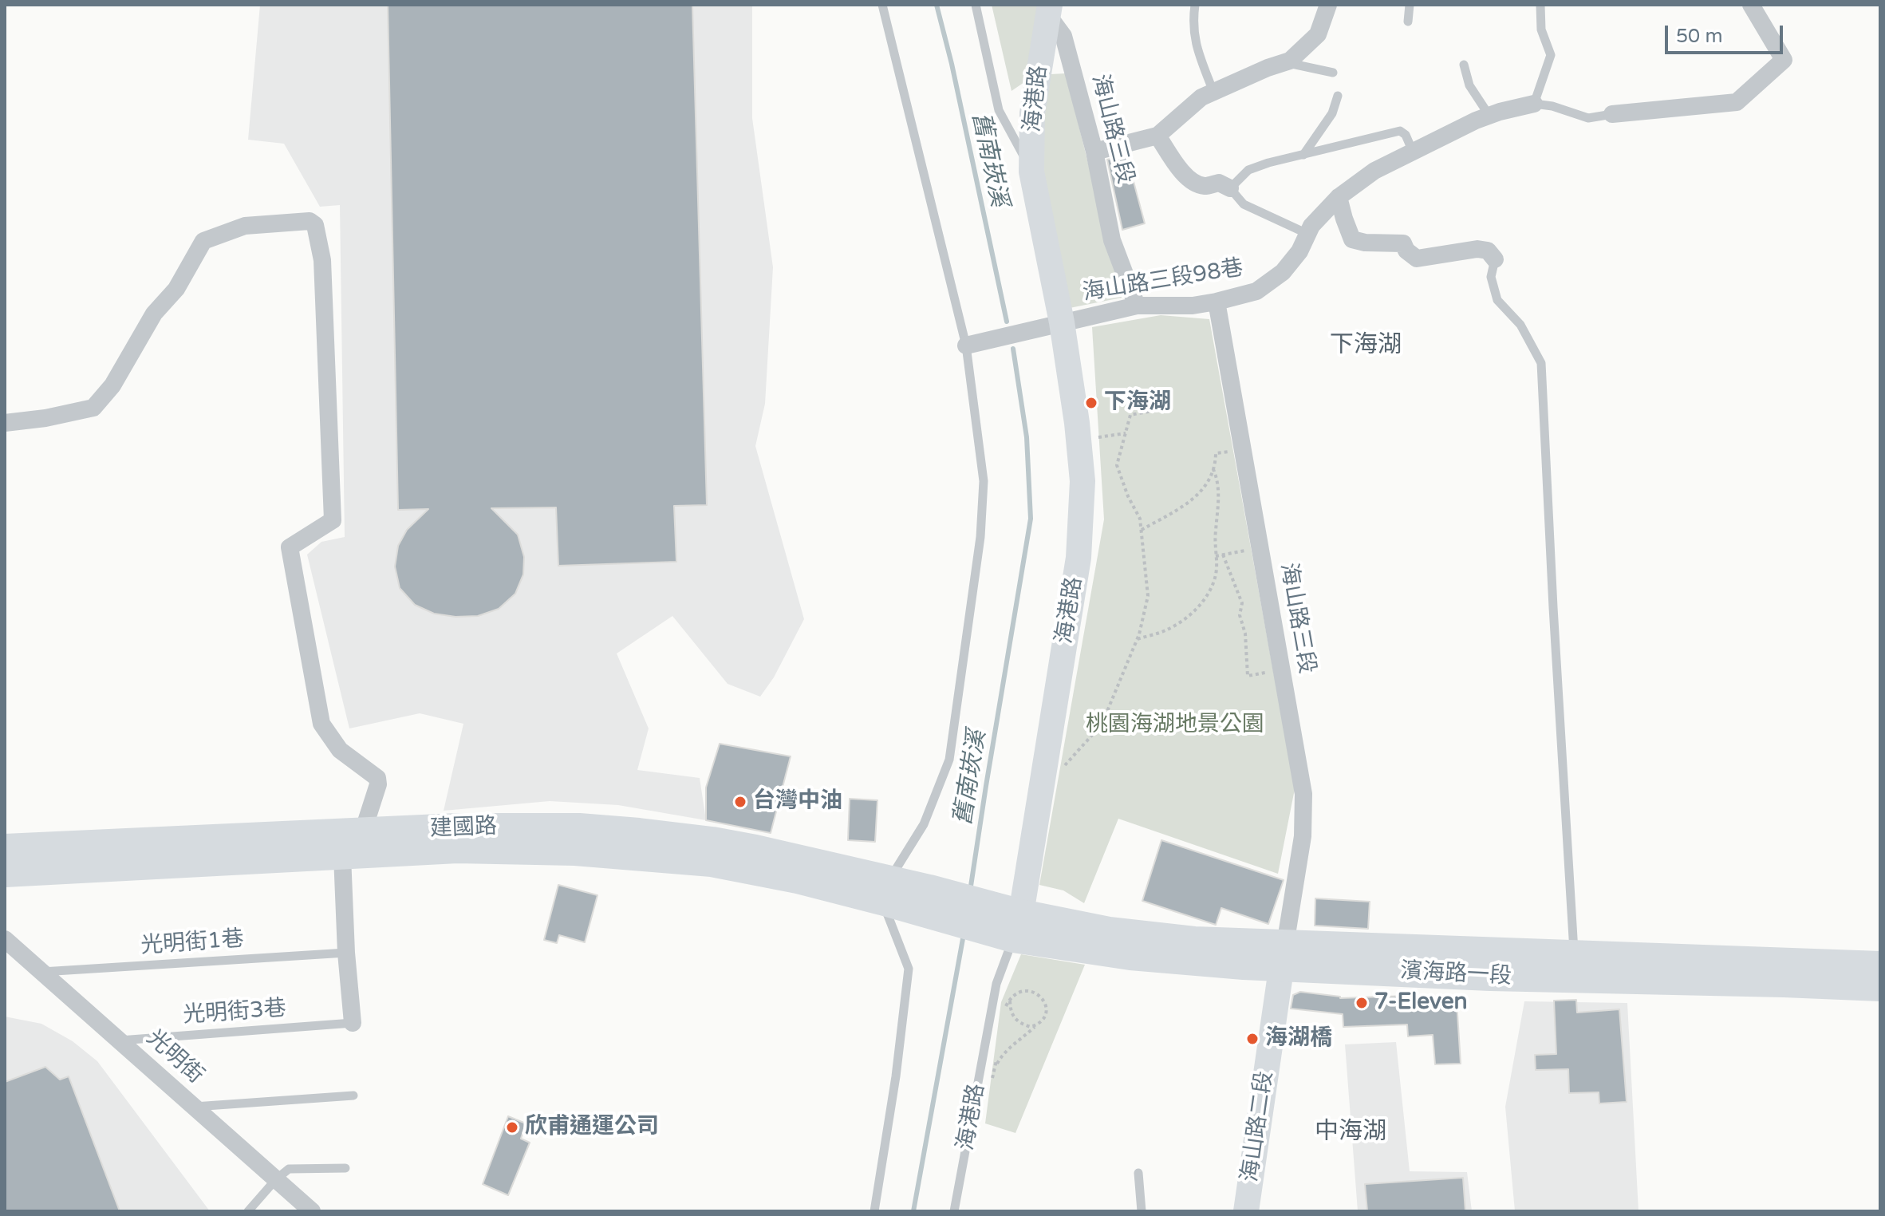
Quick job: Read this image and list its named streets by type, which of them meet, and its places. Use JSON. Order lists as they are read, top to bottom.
{
  "streets": {
    "main road": ["建國路", "濱海路一段"],
    "street": [
      "海港路",
      "海山路三段",
      "海山路三段98巷",
      "光明街",
      "海山路二段"
    ],
    "lane": ["光明街1巷", "光明街3巷"]
  },
  "crossings": [
    ["海港路", "海山路三段"],
    ["海港路", "海山路三段98巷"],
    ["海港路", "濱海路一段"],
    ["海山路三段", "海山路三段98巷"],
    ["海山路三段", "濱海路一段"],
    ["海山路三段", "海山路二段"],
    ["建國路", "濱海路一段"],
    ["光明街1巷", "光明街"],
    ["濱海路一段", "海山路二段"],
    ["光明街3巷", "光明街"]
  ],
  "districts": ["下海湖", "中海湖"],
  "water": ["舊南崁溪"],
  "parks": ["桃園海湖地景公園"],
  "places": [
    "下海湖",
    "台灣中油",
    "7-Eleven",
    "海湖橋",
    "欣甫通運公司"
  ],
  "scale_bar": "50 m"
}
